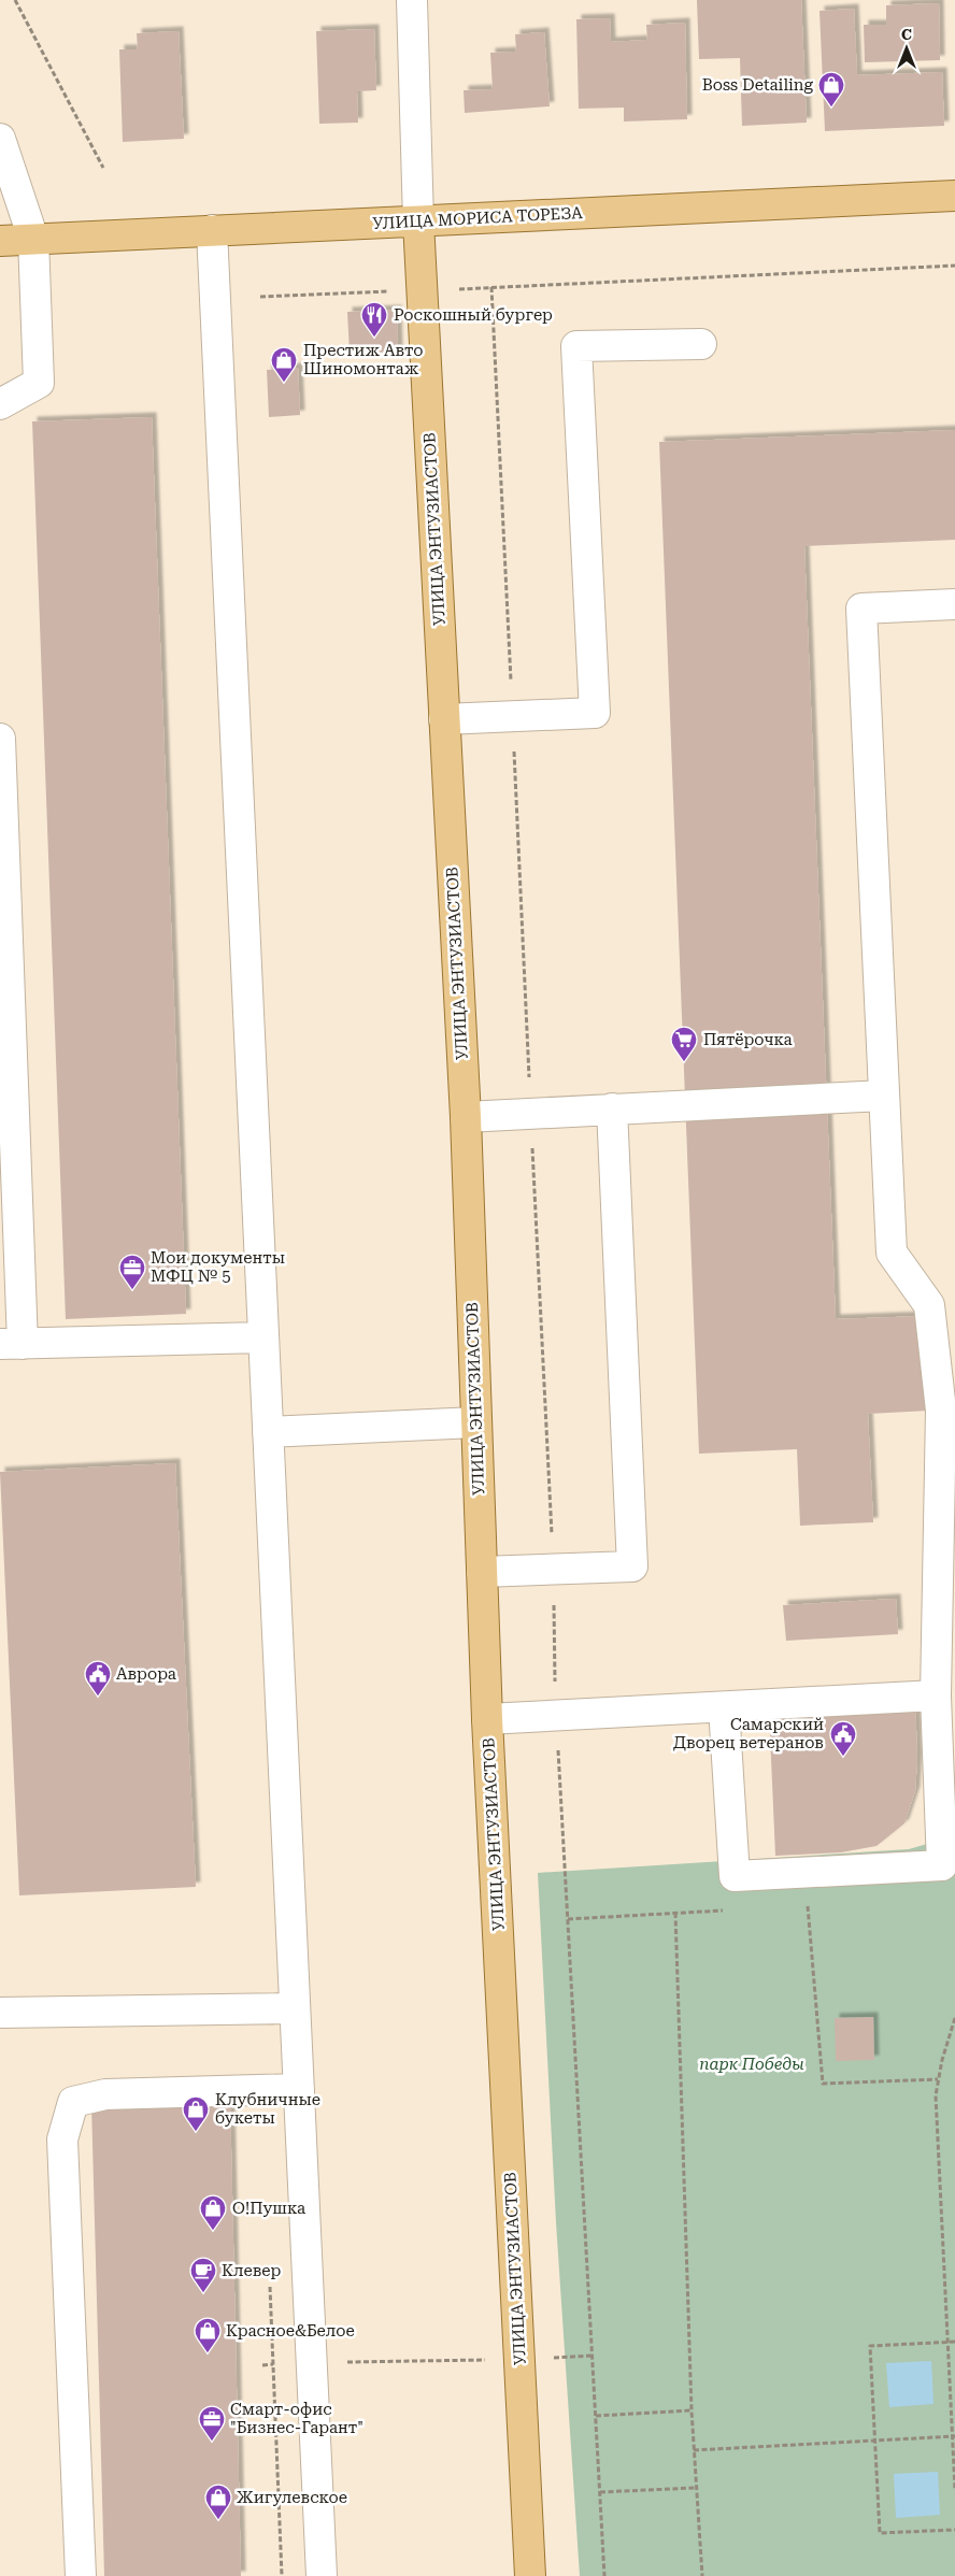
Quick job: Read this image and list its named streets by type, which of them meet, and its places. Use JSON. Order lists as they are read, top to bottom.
{
  "streets": {
    "main road": ["УЛИЦА МОРИСА ТОРЕЗА", "УЛИЦА ЭНТУЗИАСТОВ"]
  },
  "crossings": [
    ["УЛИЦА МОРИСА ТОРЕЗА", "УЛИЦА ЭНТУЗИАСТОВ"]
  ],
  "parks": ["парк Победы"],
  "places": {
    "shop": [
      "Boss Detailing",
      "Престиж Авто Шиномонтаж",
      "Клубничные букеты",
      "О!Пушка",
      "Красное&Белое",
      "Жигулевское"
    ],
    "restaurant": ["Роскошный бургер"],
    "supermarket": ["Пятёрочка"],
    "office": ["Мои документы МФЦ № 5", "Смарт-офис \"Бизнес-Гарант\""],
    "public building": ["Аврора", "Самарский Дворец ветеранов"],
    "cafe": ["Клевер"]
  },
  "north": "top"
}
